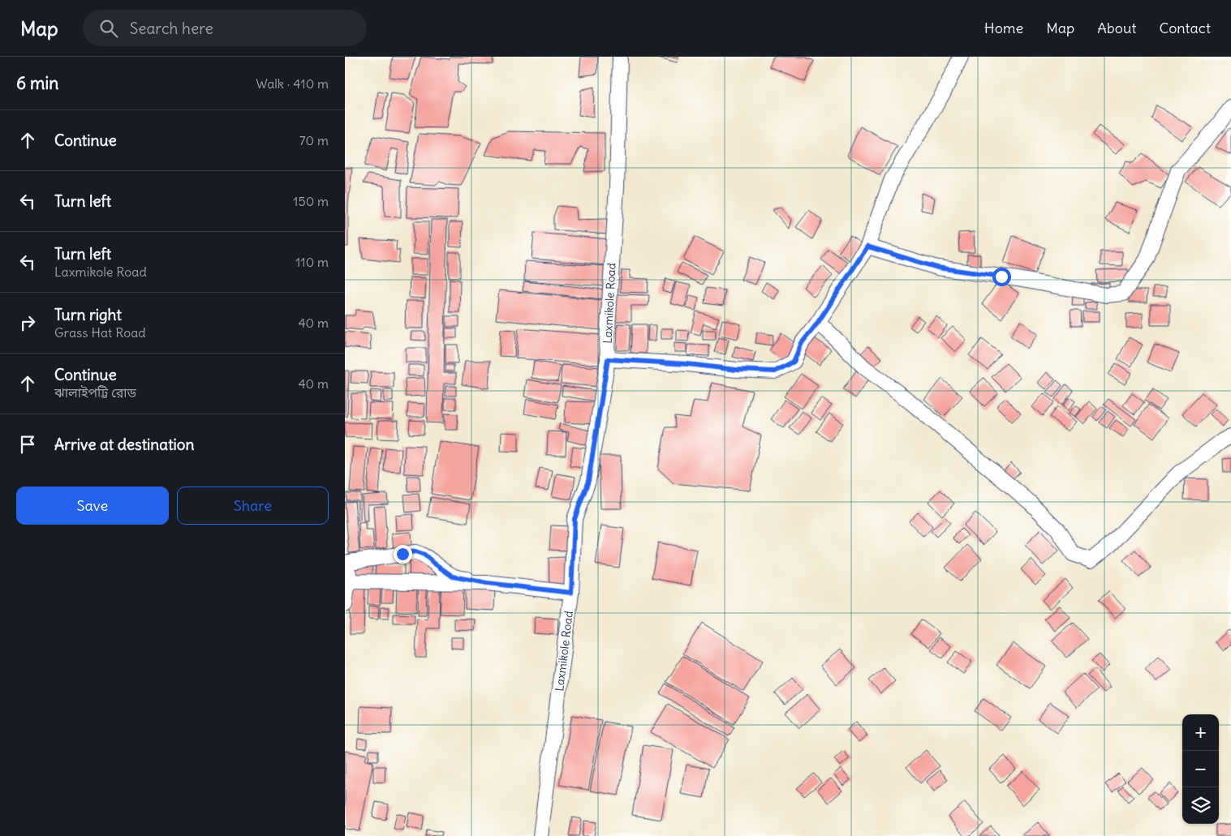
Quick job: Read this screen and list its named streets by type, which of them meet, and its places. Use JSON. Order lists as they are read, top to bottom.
{
  "streets": {
    "street": ["Laxmikole Road"]
  },
  "page": {
    "header": "Map",
    "search": "Search here",
    "nav": [
      "Home",
      "Map",
      "About",
      "Contact"
    ],
    "heading": ["6 min", "Walk · 410 m"],
    "list": [
      ["Continue", "70 m"],
      ["Turn left", "150 m"],
      ["Turn left", "Laxmikole Road", "110 m"],
      ["Turn right", "Grass Hat Road", "40 m"],
      ["Continue", "ঝালাইপট্টি রোড", "40 m"],
      "Arrive at destination"
    ],
    "buttons": ["Save", "Share"],
    "map_buttons": ["+", "−"]
  }
}
